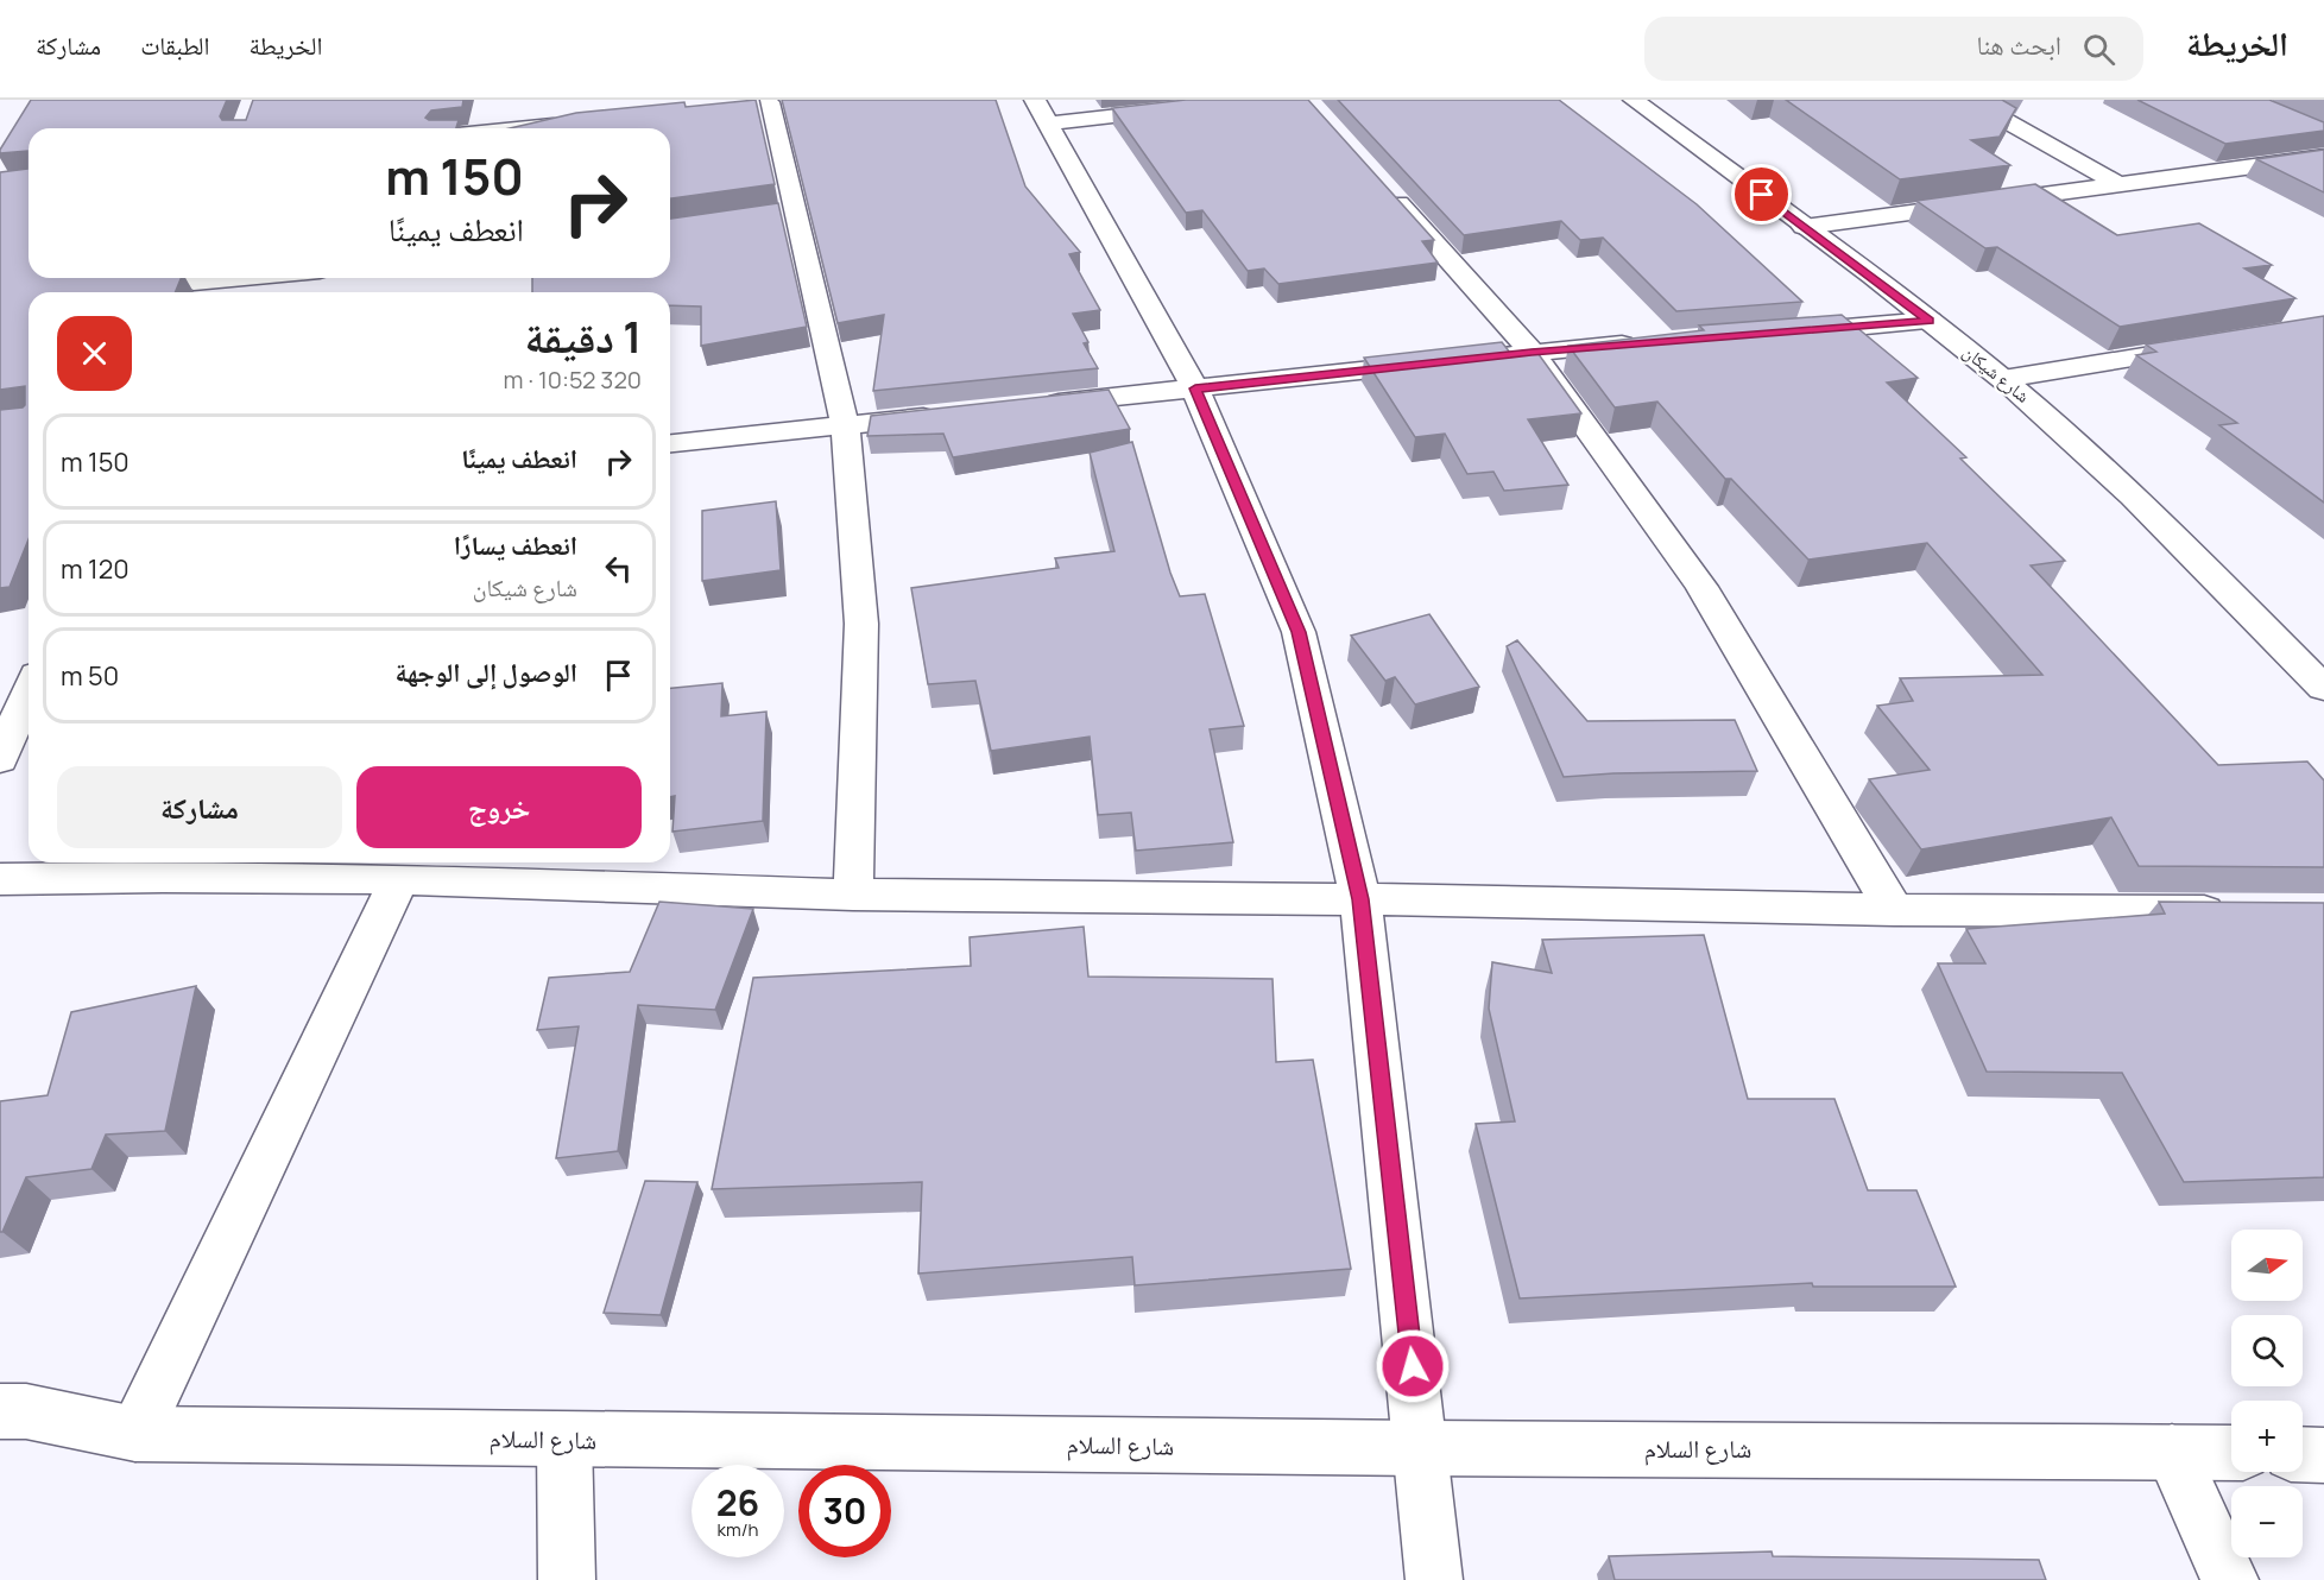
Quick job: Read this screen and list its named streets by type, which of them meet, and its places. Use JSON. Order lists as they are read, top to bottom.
{
  "streets": {
    "street": ["شارع شيكان", "شارع السلام"]
  },
  "north": "right",
  "page": {
    "header": "الخريطة",
    "search": "ابحث هنا",
    "nav": ["الخريطة", "الطبقات", "مشاركة"],
    "turn": ["150 m", "انعطف يمينًا"],
    "heading": ["1 دقيقة", "320 m · 10:52"],
    "list": [
      {
        "name": "انعطف يمينًا",
        "value": "150 m"
      },
      {
        "name": "انعطف يسارًا",
        "note": "شارع شيكان",
        "value": "120 m"
      },
      {
        "name": "الوصول إلى الوجهة",
        "value": "50 m"
      }
    ],
    "buttons": ["خروج", "مشاركة"],
    "map_buttons": ["+", "−"],
    "speed": "26 km/h",
    "limit": "30"
  }
}
